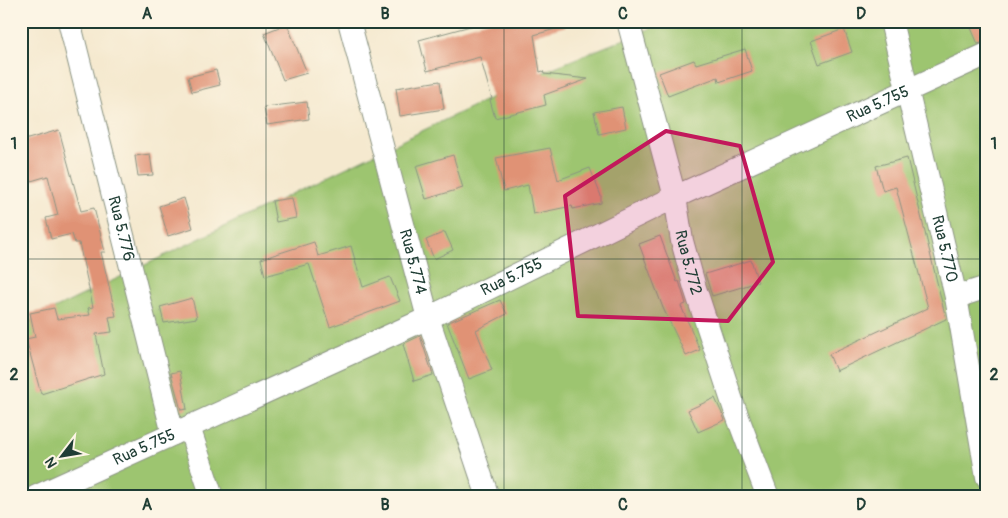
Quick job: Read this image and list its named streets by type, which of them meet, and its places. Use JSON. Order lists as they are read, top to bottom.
{
  "streets": {
    "street": [
      "Rua 5.755",
      "Rua 5.776",
      "Rua 5.770",
      "Rua 5.774",
      "Rua 5.772"
    ]
  },
  "crossings": [
    ["Rua 5.755", "Rua 5.776"],
    ["Rua 5.755", "Rua 5.770"],
    ["Rua 5.755", "Rua 5.774"],
    ["Rua 5.755", "Rua 5.772"]
  ],
  "north": "bottom left",
  "grid": {
    "columns": [
      "A",
      "B",
      "C",
      "D"
    ],
    "rows": ["1", "2"]
  }
}
